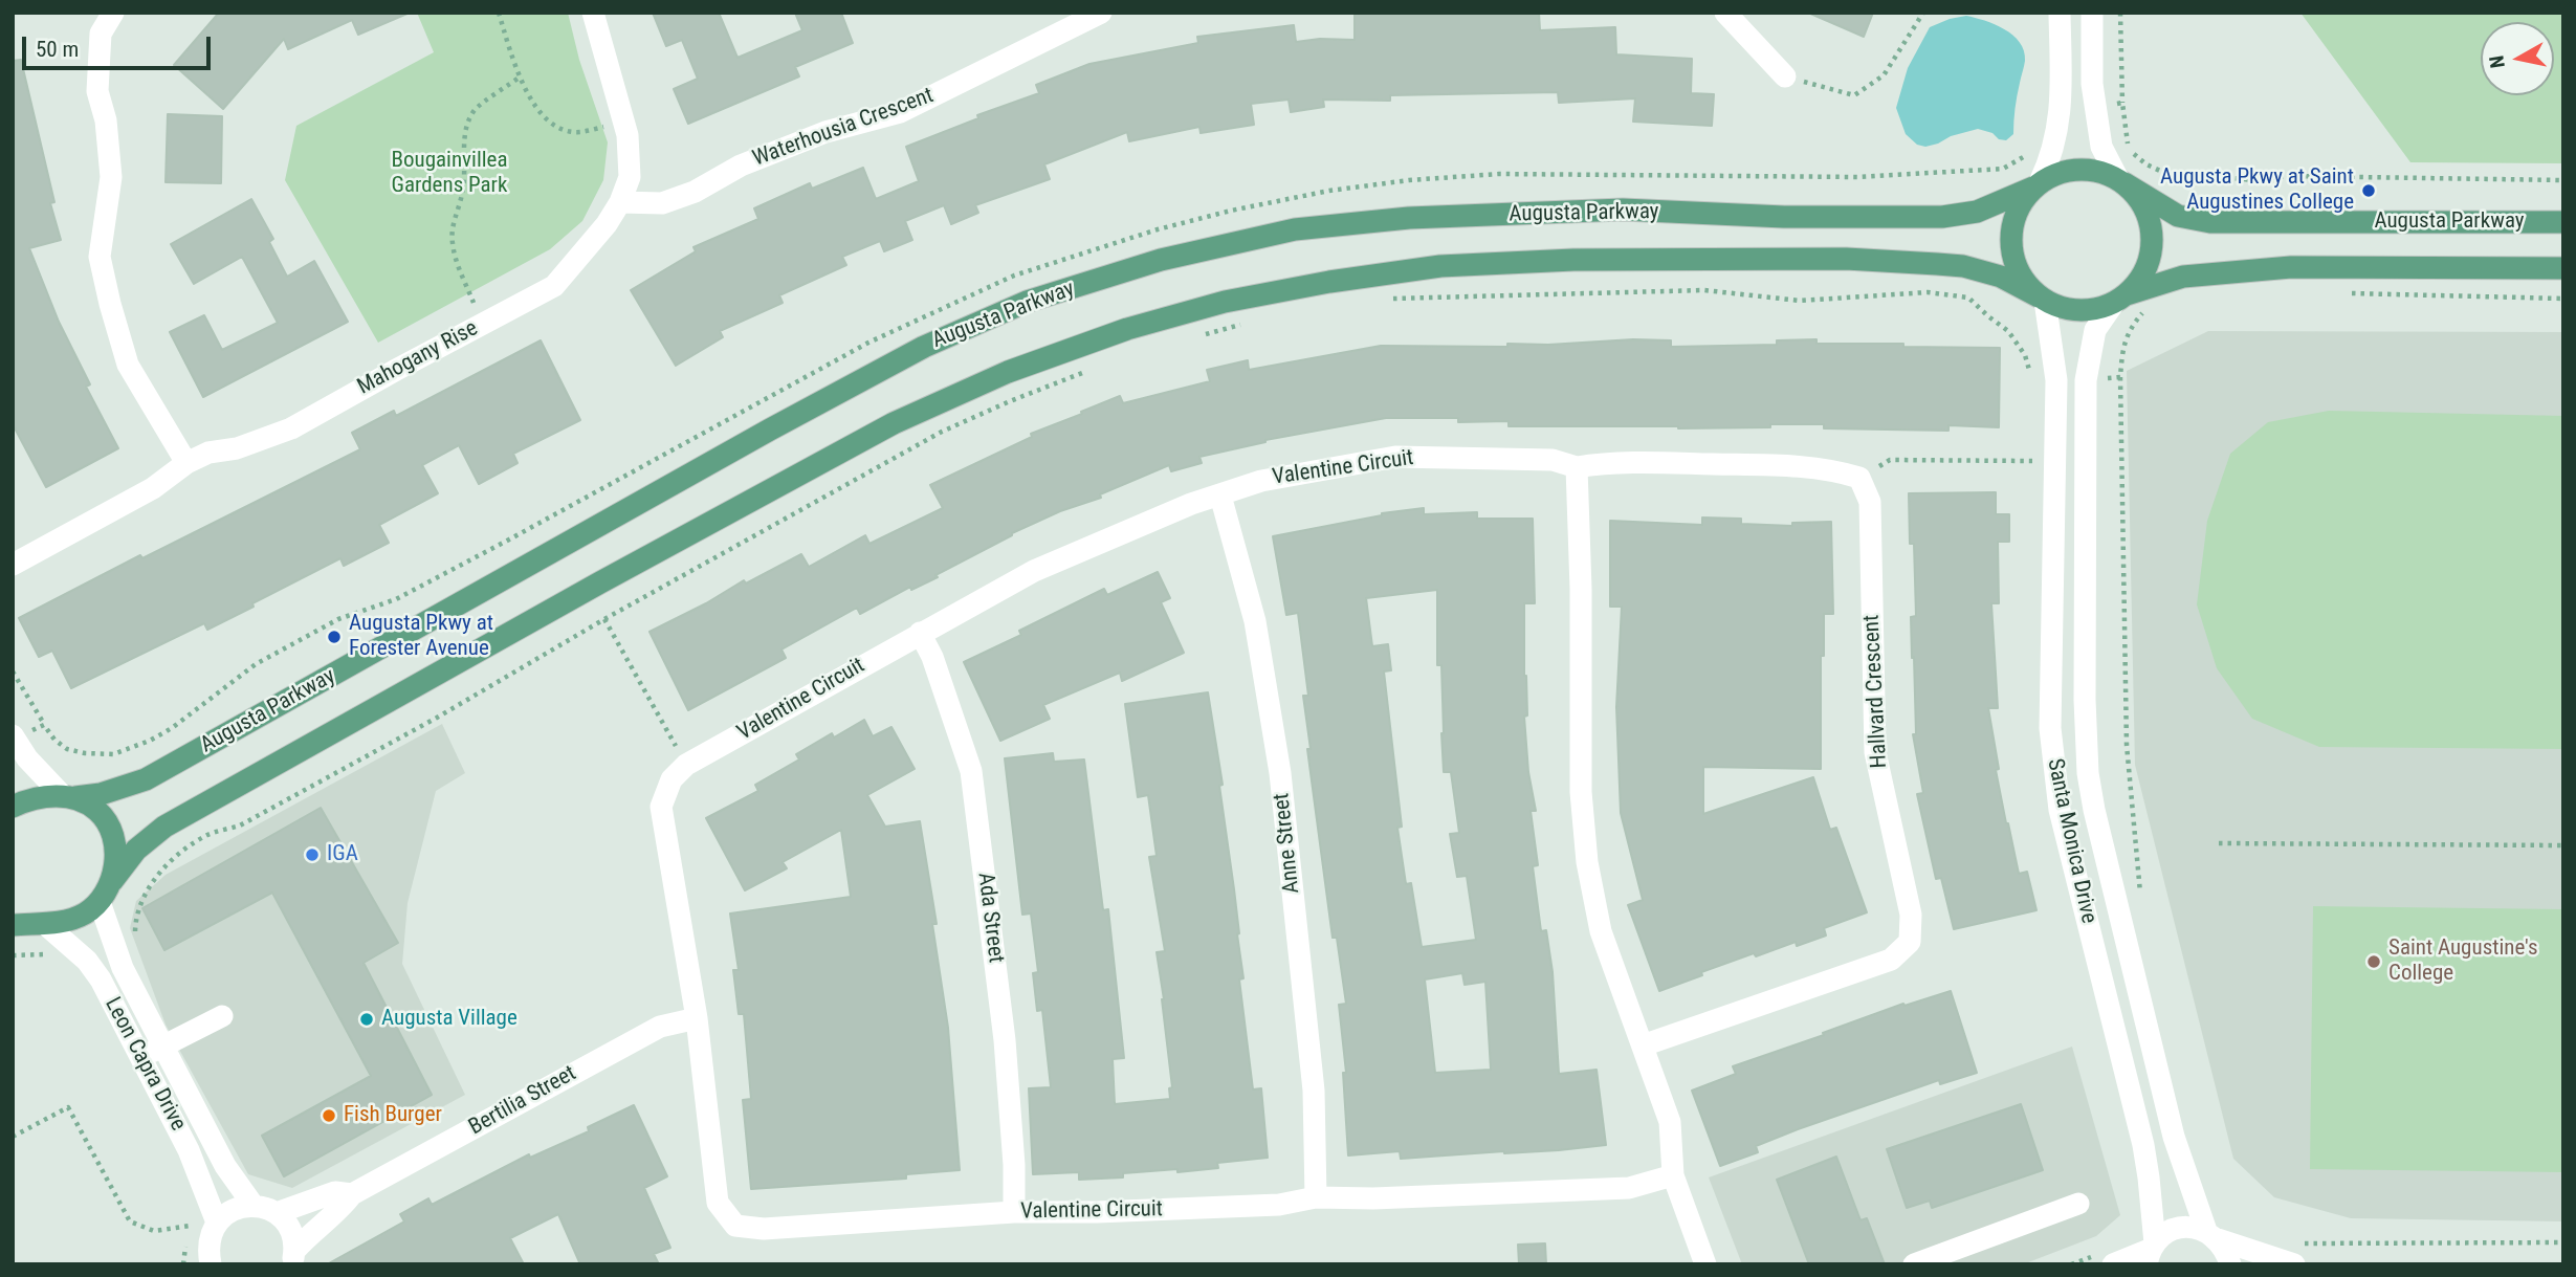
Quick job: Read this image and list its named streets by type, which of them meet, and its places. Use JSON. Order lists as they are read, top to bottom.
{
  "streets": {
    "main road": ["Augusta Parkway"],
    "street": [
      "Waterhousia Crescent",
      "Mahogany Rise",
      "Valentine Circuit",
      "Hallvard Crescent",
      "Santa Monica Drive",
      "Anne Street",
      "Ada Street",
      "Leon Capra Drive",
      "Bertilia Street"
    ]
  },
  "crossings": [
    ["Waterhousia Crescent", "Mahogany Rise"],
    ["Augusta Parkway", "Santa Monica Drive"],
    ["Augusta Parkway", "Leon Capra Drive"],
    ["Valentine Circuit", "Anne Street"],
    ["Valentine Circuit", "Ada Street"],
    ["Valentine Circuit", "Bertilia Street"]
  ],
  "parks": ["Bougainvillea Gardens Park"],
  "places": [
    "Augusta Pkwy at Saint Augustines College",
    "Augusta Pkwy at Forester Avenue",
    "IGA",
    "Saint Augustine's College",
    "Augusta Village",
    "Fish Burger"
  ],
  "scale_bar": "50 m",
  "north": "left"
}
